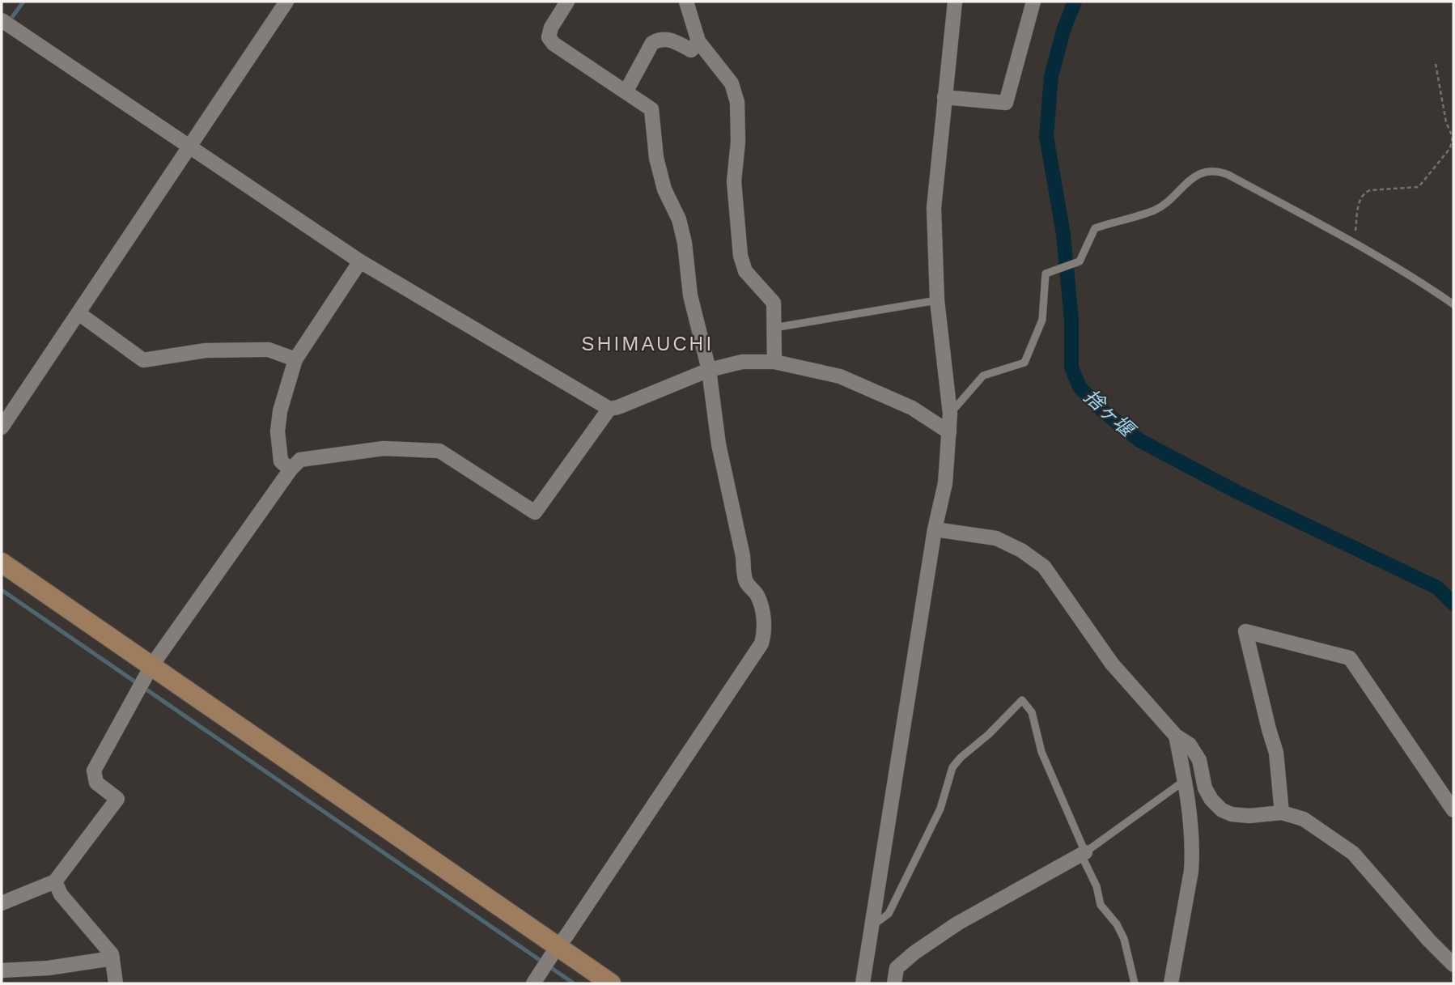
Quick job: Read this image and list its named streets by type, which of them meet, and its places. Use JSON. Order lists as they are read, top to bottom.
{
  "districts": ["SHIMAUCHI"],
  "water": ["捨ヶ堰"]
}
